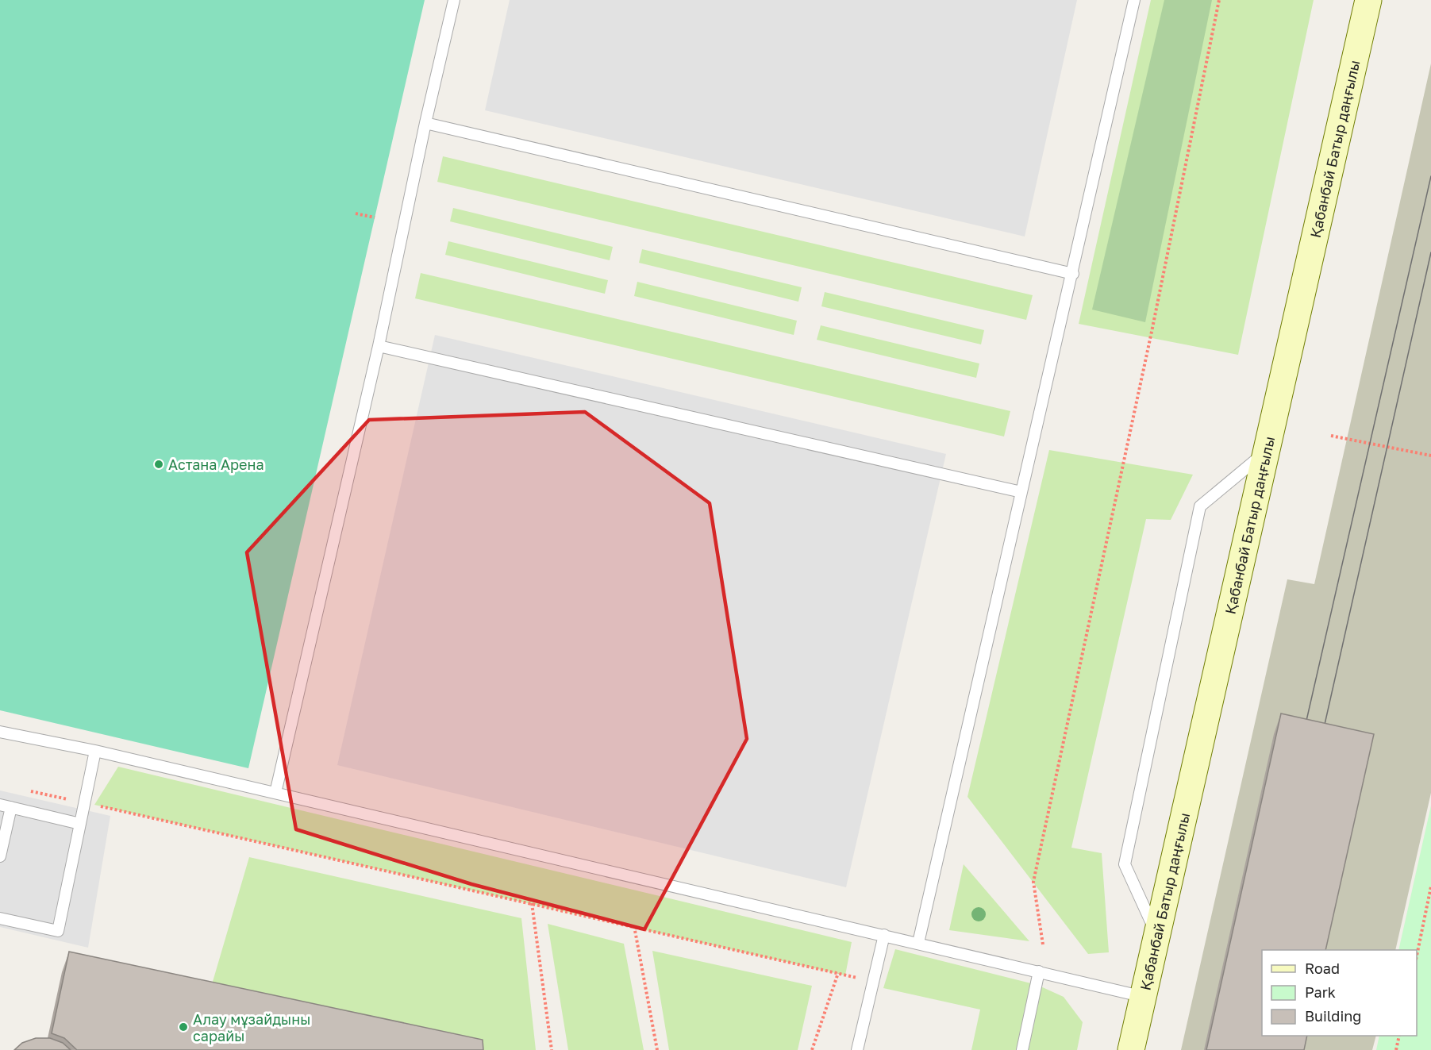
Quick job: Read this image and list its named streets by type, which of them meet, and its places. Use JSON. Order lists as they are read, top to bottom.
{
  "streets": {
    "main road": ["Қабанбай Батыр даңғылы"]
  },
  "places": ["Астана Арена", "Алау мұзайдыны сарайы"],
  "legend": ["Road", "Park", "Building"]
}
